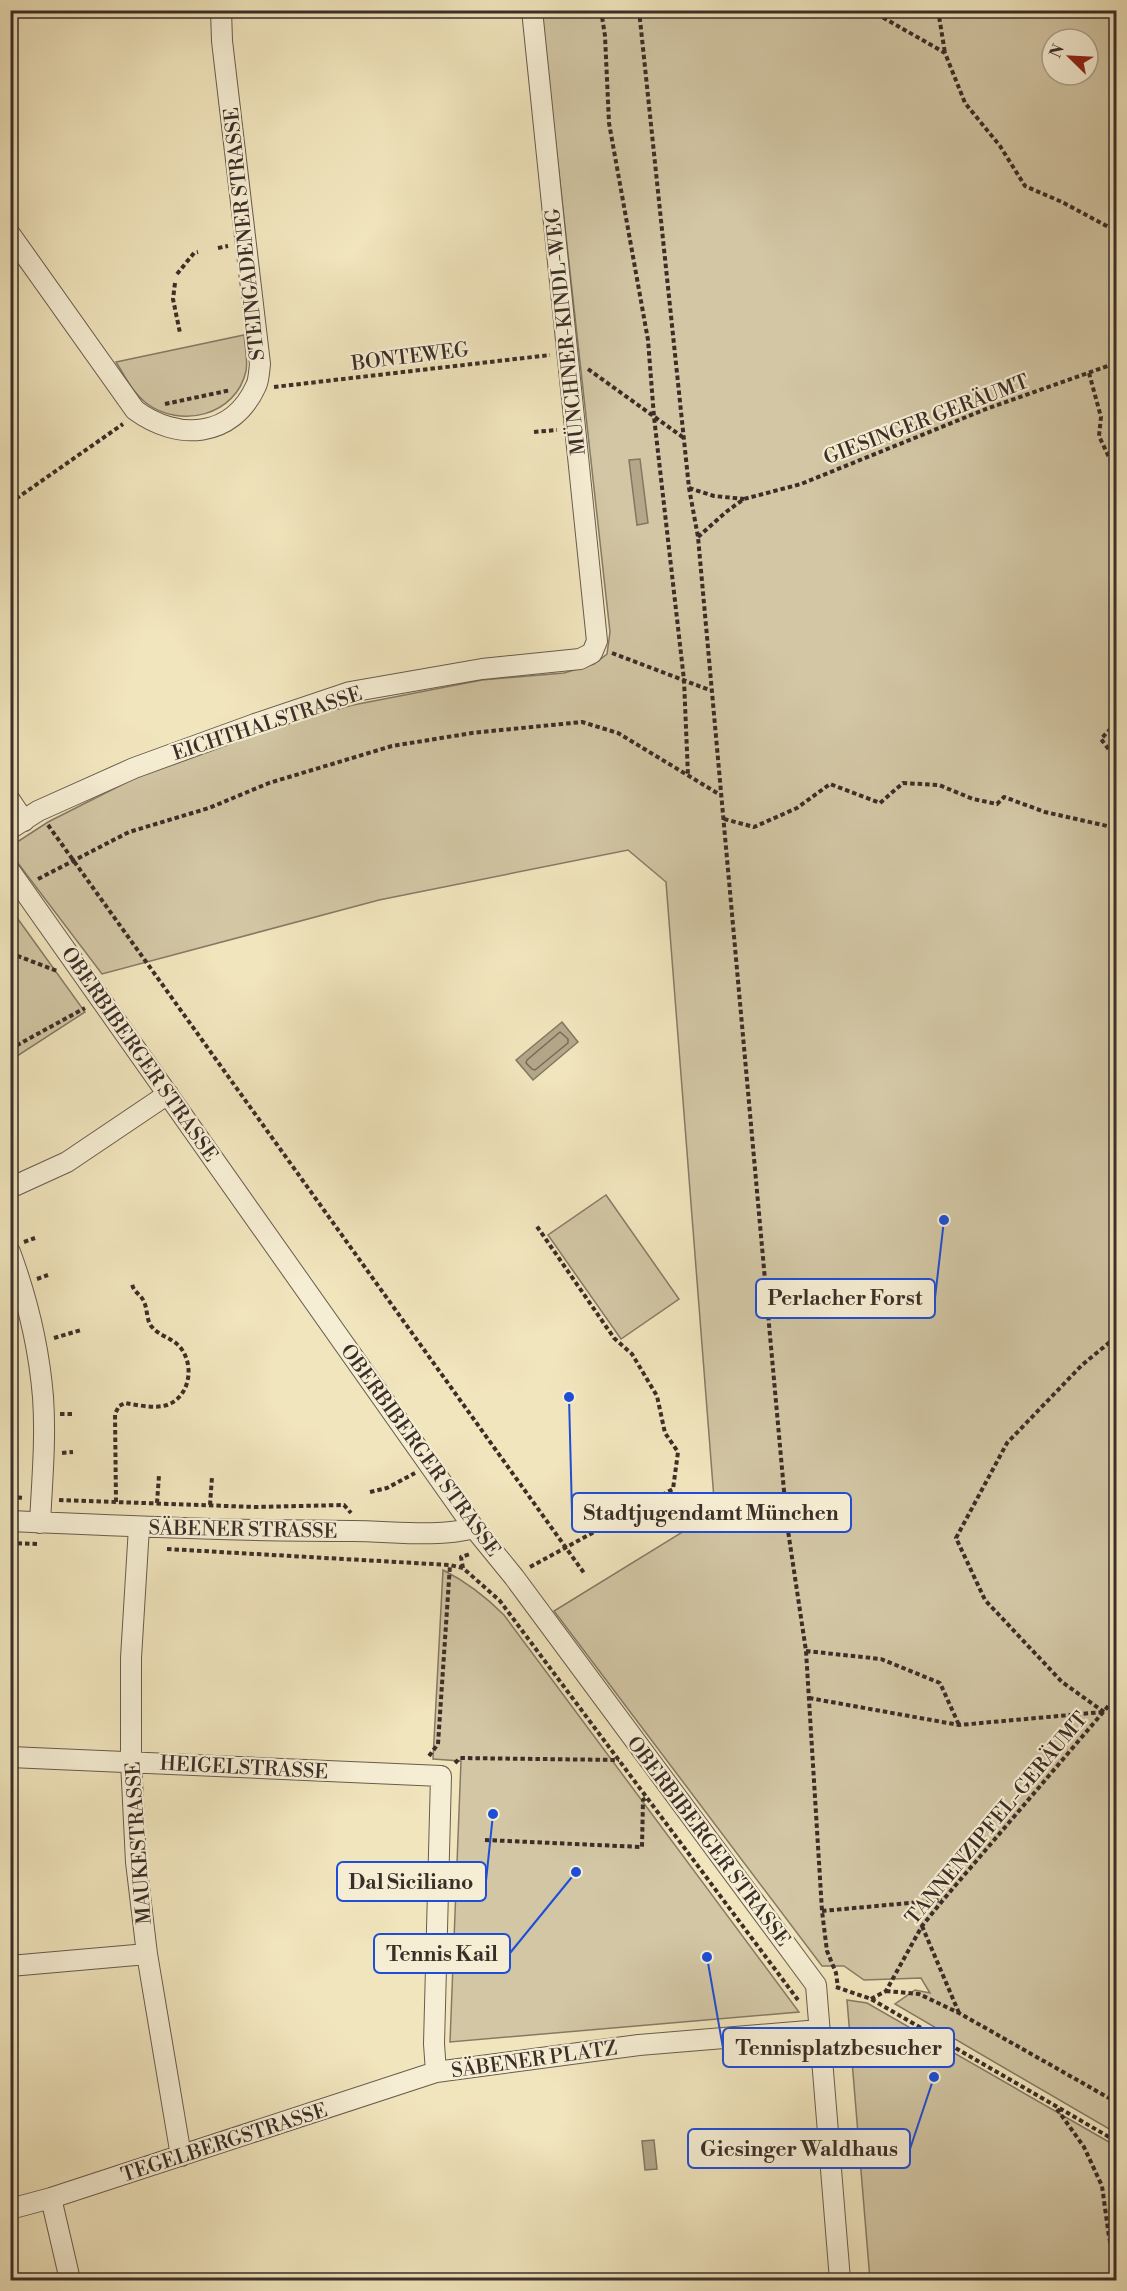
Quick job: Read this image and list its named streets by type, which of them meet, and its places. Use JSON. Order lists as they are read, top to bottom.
{
  "streets": {
    "street": [
      "STEINGADENER STRASSE",
      "MÜNCHNER-KINDL-WEG",
      "EICHTHALSTRASSE",
      "OBERBIBERGER STRASSE",
      "SÄBENER STRASSE",
      "HEIGELSTRASSE",
      "MAUKESTRASSE",
      "SÄBENER PLATZ",
      "TEGELBERGSTRASSE"
    ],
    "path": ["BONTEWEG", "GIESINGER GERÄUMT", "TANNENZIPFEL-GERÄUMT"]
  },
  "crossings": [
    ["STEINGADENER STRASSE", "BONTEWEG"],
    ["MÜNCHNER-KINDL-WEG", "BONTEWEG"],
    ["MÜNCHNER-KINDL-WEG", "EICHTHALSTRASSE"],
    ["OBERBIBERGER STRASSE", "SÄBENER STRASSE"],
    ["OBERBIBERGER STRASSE", "SÄBENER PLATZ"],
    ["SÄBENER STRASSE", "MAUKESTRASSE"],
    ["HEIGELSTRASSE", "MAUKESTRASSE"],
    ["HEIGELSTRASSE", "SÄBENER PLATZ"],
    ["MAUKESTRASSE", "TEGELBERGSTRASSE"],
    ["SÄBENER PLATZ", "TEGELBERGSTRASSE"]
  ],
  "places": [
    "Perlacher Forst",
    "Stadtjugendamt München",
    "Dal Siciliano",
    "Tennis Kail",
    "Tennisplatzbesucher",
    "Giesinger Waldhaus"
  ],
  "north": "top left"
}
